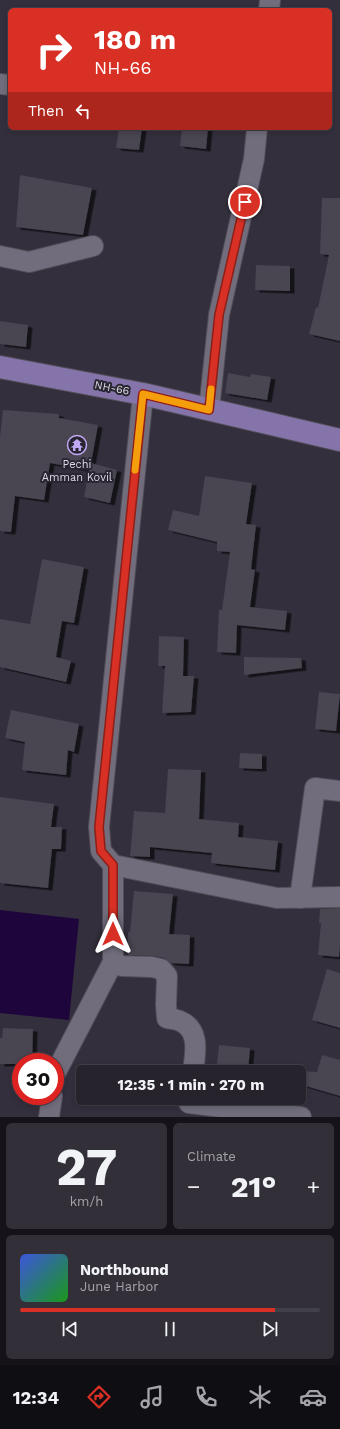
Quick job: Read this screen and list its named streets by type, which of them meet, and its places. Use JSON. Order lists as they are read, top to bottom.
{
  "streets": {
    "main road": ["NH-66"]
  },
  "places": {
    "temple": ["Pechi Amman Kovil"]
  },
  "page": {
    "turn": ["180 m", "NH-66"],
    "then": "Then",
    "limit": "30",
    "trip": "12:35 · 1 min · 270 m",
    "tile": [
      ["27", "km/h"],
      "Climate"
    ],
    "heat": ["−", "21°", "+"],
    "song": ["Northbound", "June Harbor"],
    "tabs": "12:34"
  }
}
